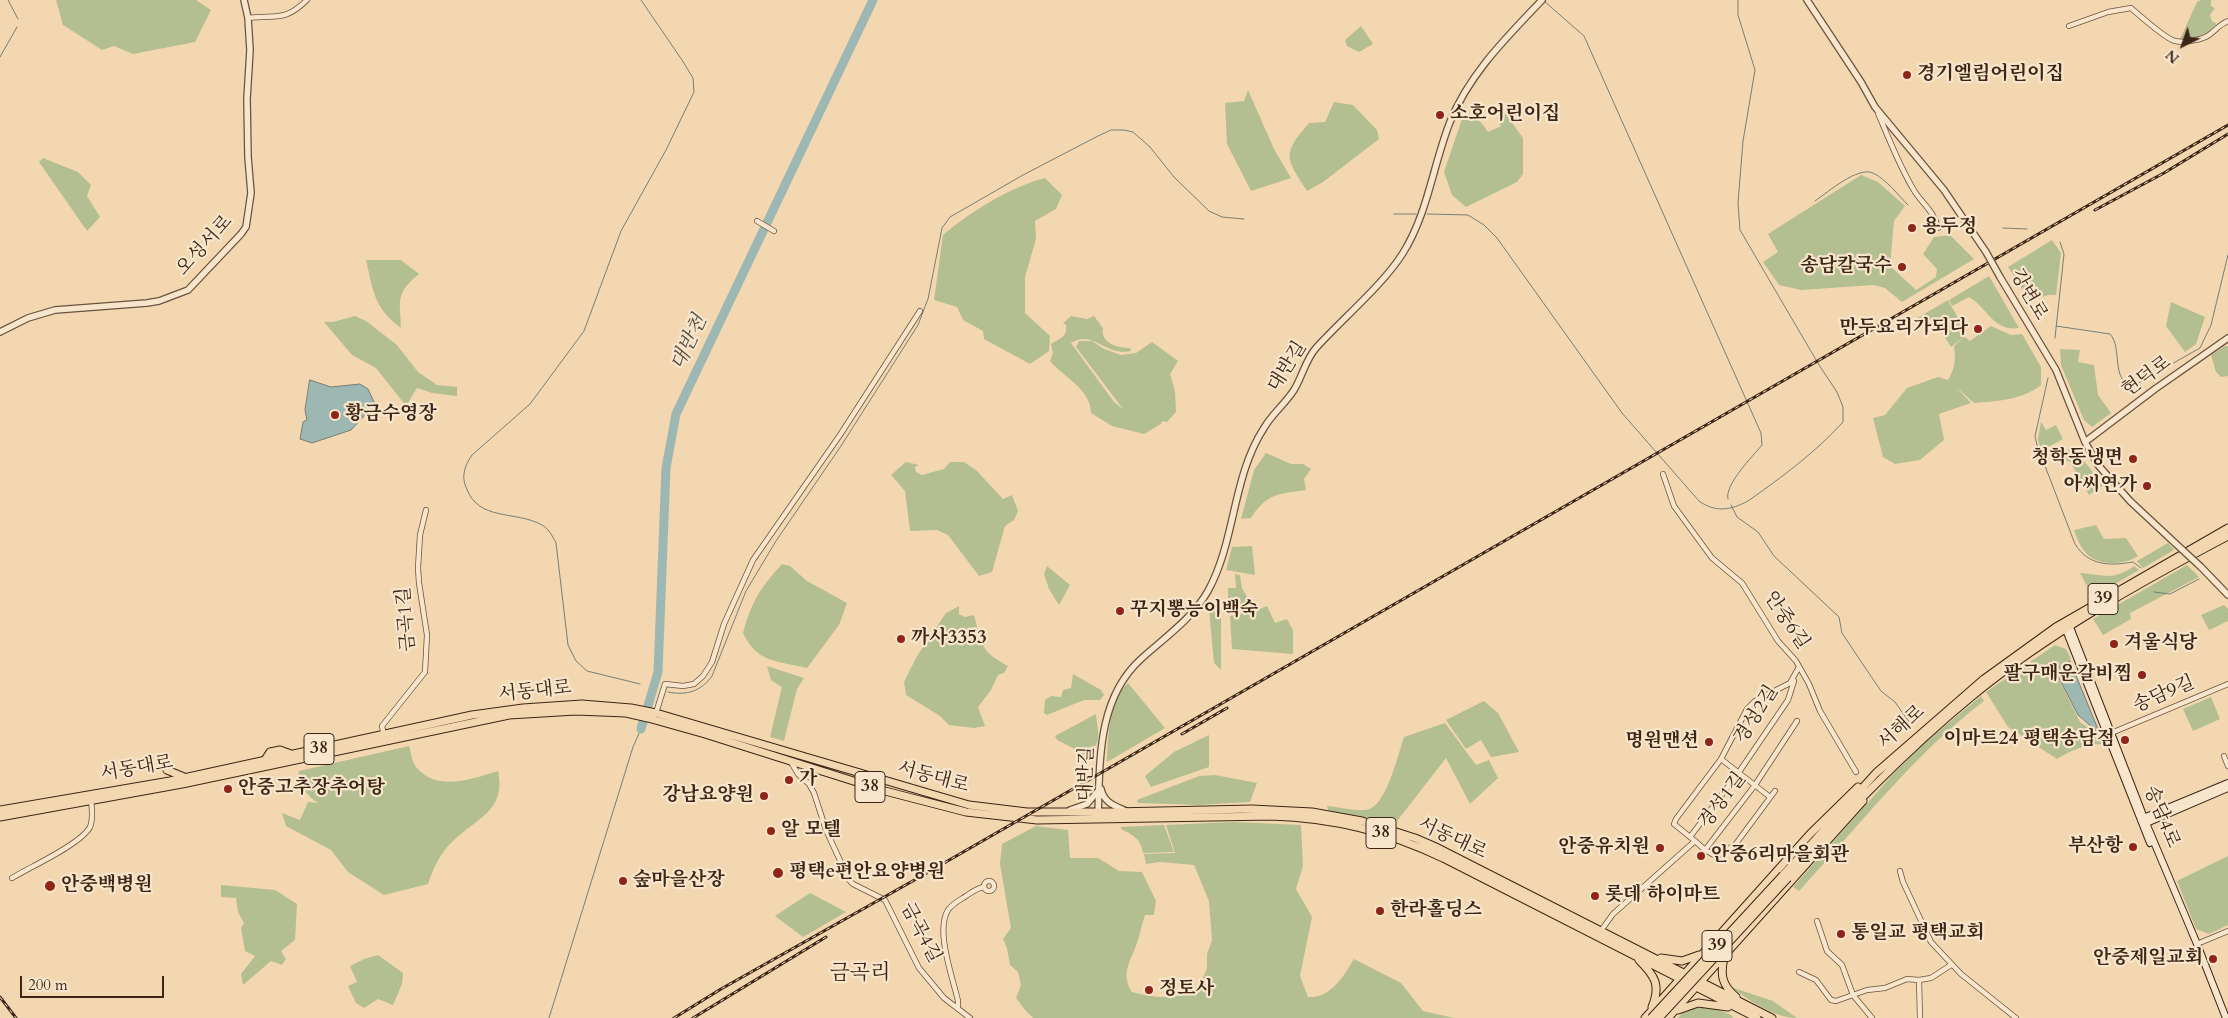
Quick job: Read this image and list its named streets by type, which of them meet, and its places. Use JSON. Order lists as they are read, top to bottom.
{
  "streets": {
    "main road": [
      "39",
      "서동대로",
      "서해로",
      "38",
      "송담4로"
    ],
    "street": [
      "오성서로",
      "강변로",
      "대반길",
      "현덕로",
      "금곡1길",
      "안중6길",
      "송담9길",
      "경성2길",
      "경성1길",
      "금곡4길"
    ]
  },
  "crossings": [
    ["강변로", "현덕로"],
    ["대반길", "서동대로"],
    ["금곡1길", "서동대로"],
    ["안중6길", "경성2길"],
    ["서동대로", "경성1길"],
    ["서동대로", "금곡4길"],
    ["송담9길", "송담4로"],
    ["경성2길", "경성1길"],
    ["서해로", "송담4로"]
  ],
  "districts": ["금곡리"],
  "water": ["대반천"],
  "places": [
    "경기엘림어린이집",
    "소호어린이집",
    "용두정",
    "송담칼국수",
    "만두요리가되다",
    "황금수영장",
    "청학동냉면",
    "아씨연가",
    "꾸지뽕능이백숙",
    "까사3353",
    "겨울식당",
    "팔구매운갈비찜",
    "이마트24 평택송담점",
    "명원맨션",
    "가",
    "안중고추장추어탕",
    "강남요양원",
    "알 모텔",
    "부산항",
    "안중유치원",
    "안중6리마을회관",
    "평택e편안요양병원",
    "숲마을산장",
    "안중백병원",
    "롯데 하이마트",
    "한라홀딩스",
    "통일교 평택교회",
    "안중제일교회",
    "정토사"
  ],
  "scale_bar": "200 m",
  "north": "bottom left"
}
